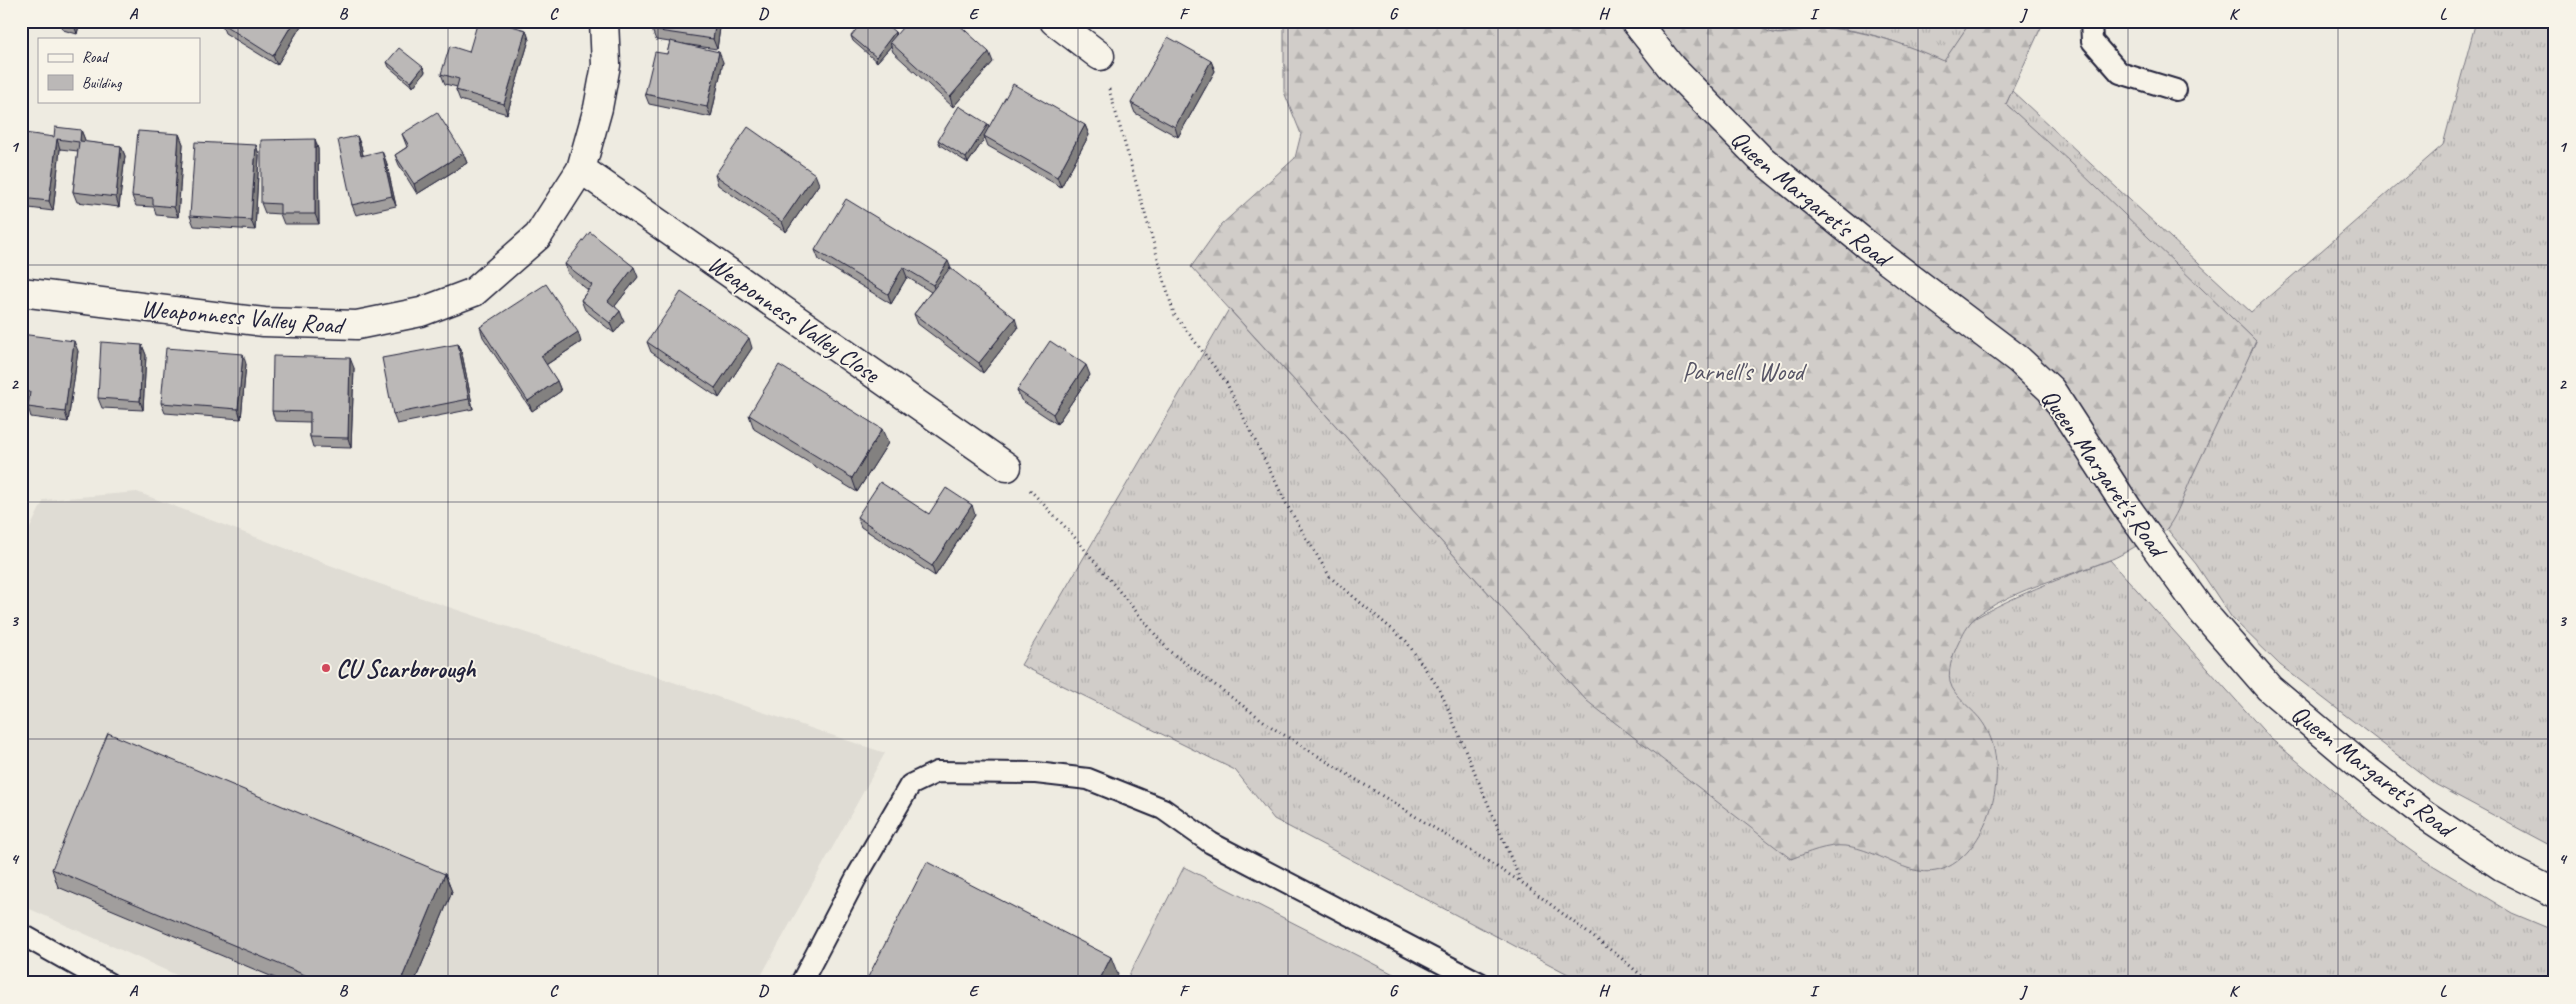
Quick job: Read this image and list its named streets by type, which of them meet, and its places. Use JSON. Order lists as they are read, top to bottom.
{
  "streets": {
    "street": ["Queen Margaret's Road", "Weaponness Valley Road", "Weaponness Valley Close"]
  },
  "crossings": [
    ["Weaponness Valley Road", "Weaponness Valley Close"]
  ],
  "parks": ["Parnell's Wood"],
  "places": ["CU Scarborough"],
  "legend": ["Road", "Building"],
  "grid": {
    "columns": [
      "A",
      "B",
      "C",
      "D",
      "E",
      "F",
      "G",
      "H",
      "I",
      "J",
      "K",
      "L"
    ],
    "rows": [
      "1",
      "2",
      "3",
      "4"
    ]
  }
}
